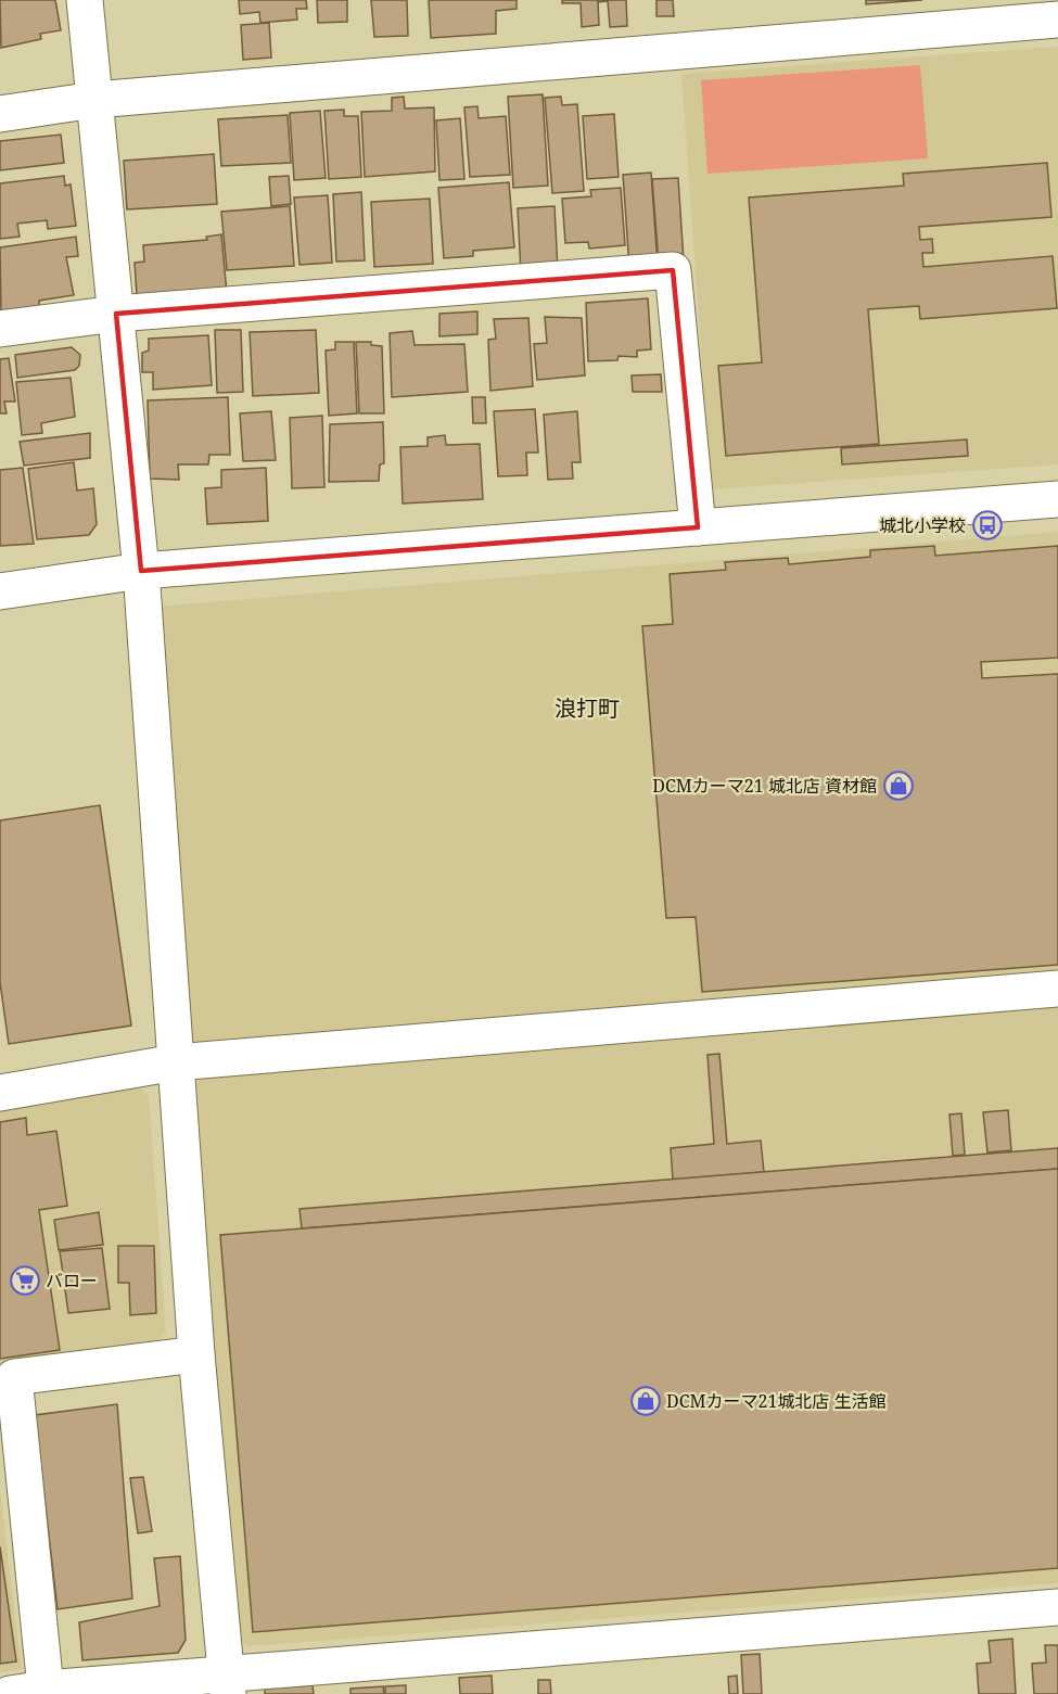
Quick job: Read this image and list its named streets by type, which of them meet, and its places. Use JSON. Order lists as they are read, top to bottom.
{
  "districts": ["浪打町"],
  "places": {
    "bus stop": ["城北小学校"],
    "shop": ["DCMカーマ21 城北店 資材館", "DCMカーマ21城北店 生活館"],
    "supermarket": ["バロー"]
  }
}
